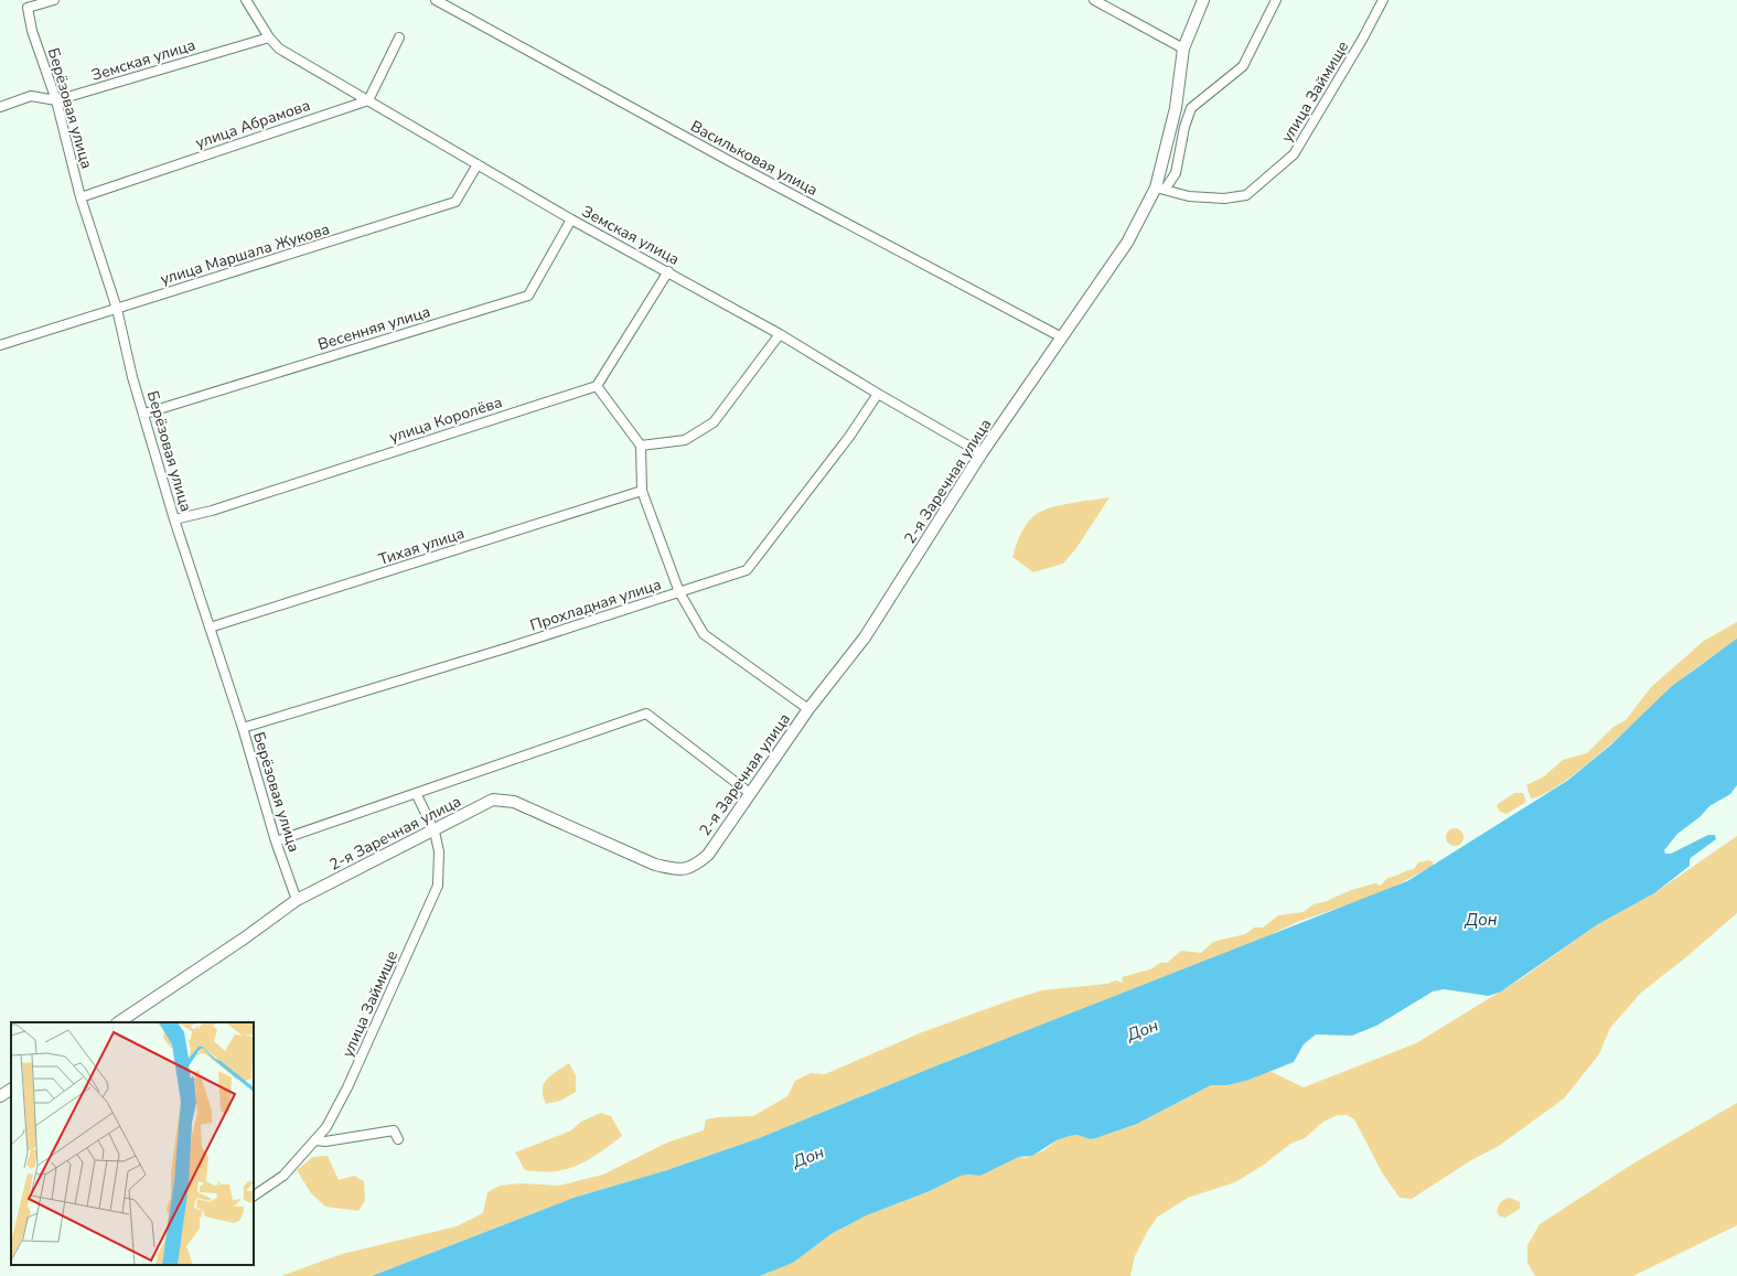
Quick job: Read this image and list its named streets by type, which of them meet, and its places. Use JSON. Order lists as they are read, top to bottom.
{
  "streets": {
    "street": [
      "Земская улица",
      "улица Займище",
      "Берёзовая улица",
      "улица Абрамова",
      "Васильковая улица",
      "улица Маршала Жукова",
      "Весенняя улица",
      "улица Королёва",
      "2-я Заречная улица",
      "Тихая улица",
      "Прохладная улица"
    ]
  },
  "crossings": [
    ["Земская улица", "Берёзовая улица"],
    ["Земская улица", "улица Абрамова"],
    ["Земская улица", "улица Маршала Жукова"],
    ["Земская улица", "Весенняя улица"],
    ["Земская улица", "2-я Заречная улица"],
    ["Земская улица", "Прохладная улица"],
    ["улица Займище", "2-я Заречная улица"],
    ["Берёзовая улица", "улица Абрамова"],
    ["Берёзовая улица", "улица Маршала Жукова"],
    ["Берёзовая улица", "Весенняя улица"],
    ["Берёзовая улица", "улица Королёва"],
    ["Берёзовая улица", "2-я Заречная улица"],
    ["Берёзовая улица", "Тихая улица"],
    ["Берёзовая улица", "Прохладная улица"],
    ["Васильковая улица", "2-я Заречная улица"]
  ],
  "water": ["Дон"]
}
